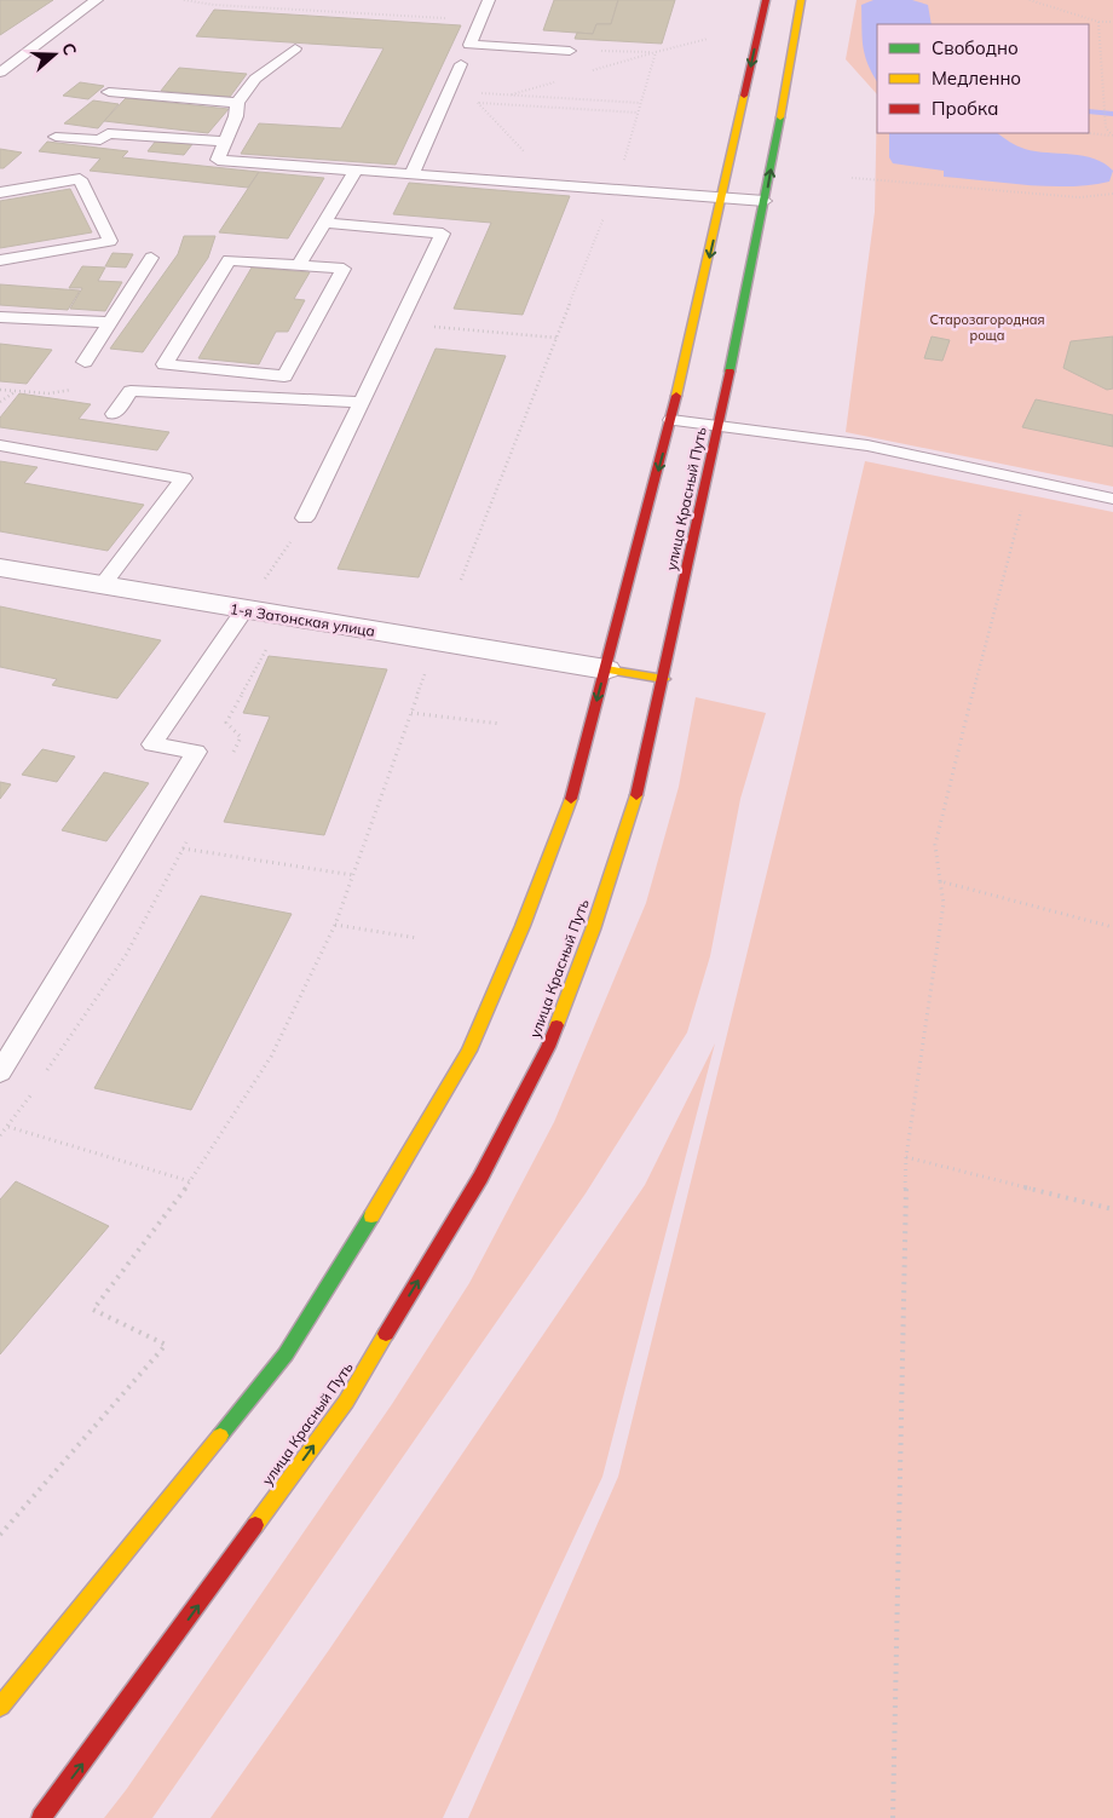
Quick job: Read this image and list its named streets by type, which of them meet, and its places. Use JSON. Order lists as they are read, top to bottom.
{
  "streets": {
    "main road": ["улица Красный Путь"],
    "street": ["1-я Затонская улица"]
  },
  "crossings": [
    ["улица Красный Путь", "1-я Затонская улица"]
  ],
  "parks": ["Старозагородная роща"],
  "legend": ["Свободно", "Медленно", "Пробка"],
  "north": "right"
}
